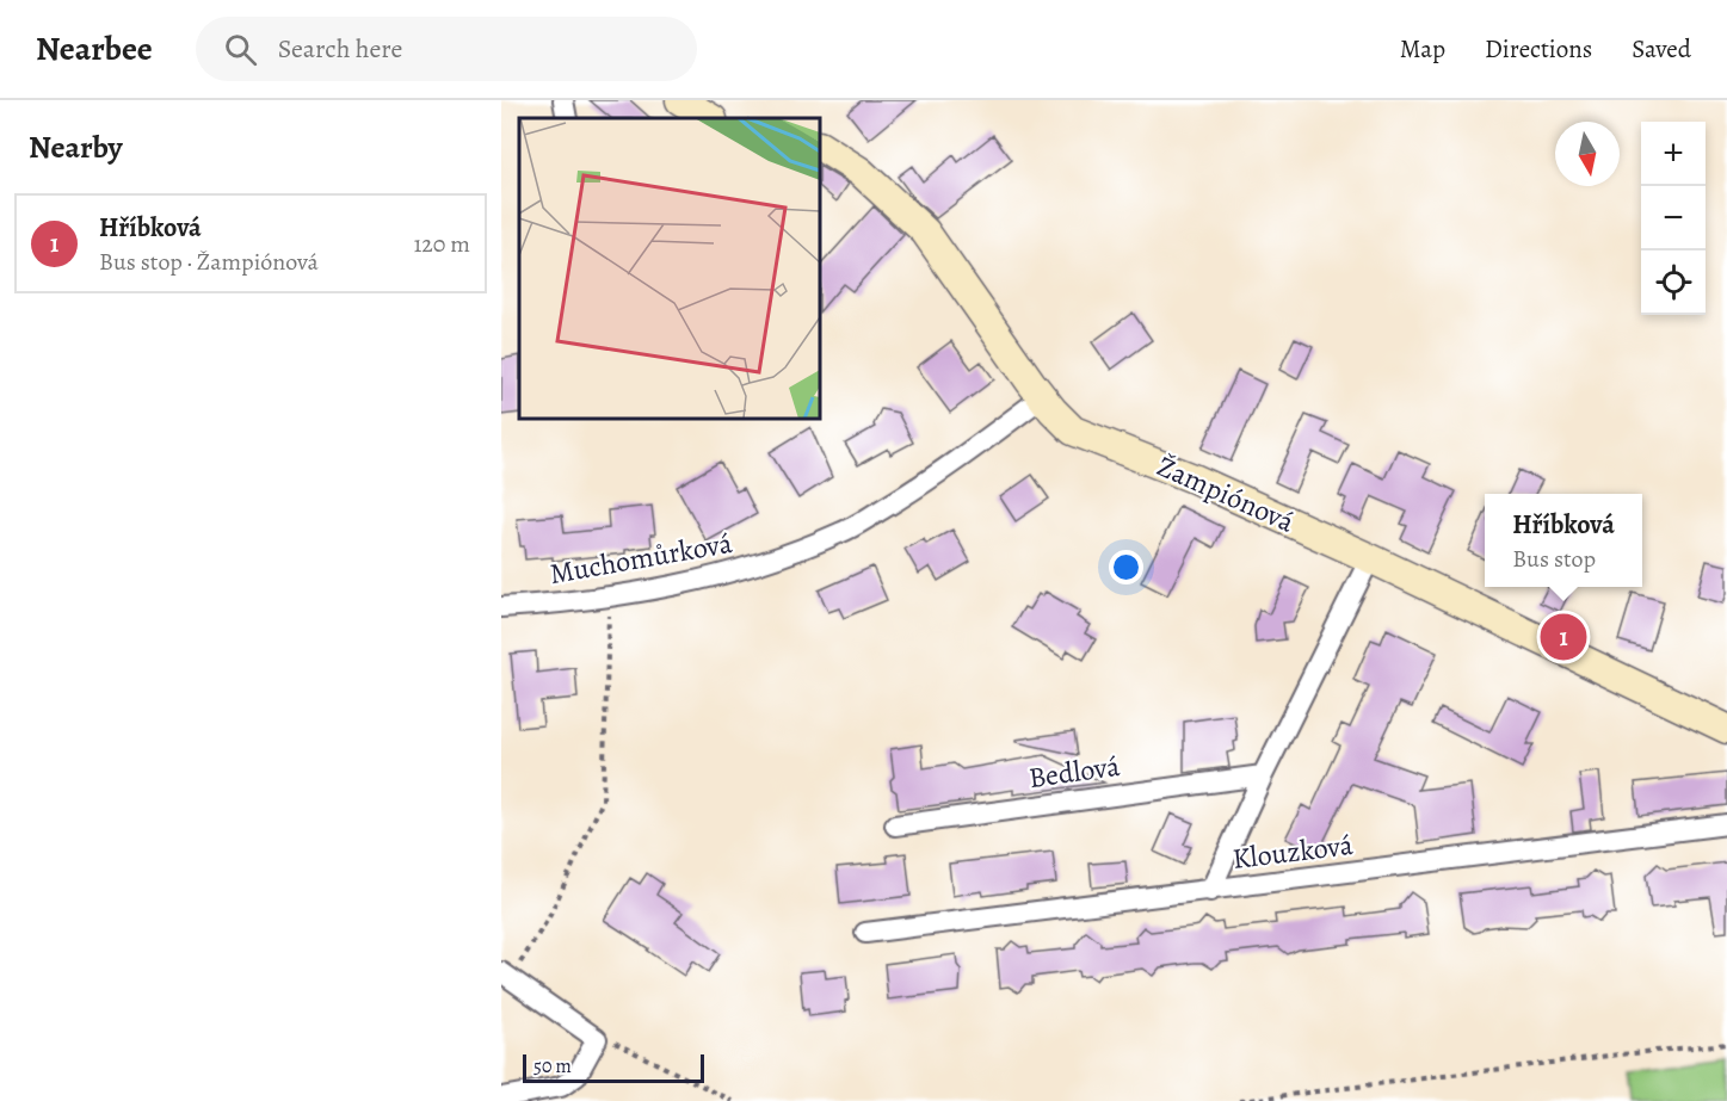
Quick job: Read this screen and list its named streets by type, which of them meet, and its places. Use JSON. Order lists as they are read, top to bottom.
{
  "streets": {
    "street": [
      "Žampiónová",
      "Muchomůrková",
      "Bedlová",
      "Klouzková"
    ]
  },
  "crossings": [
    ["Žampiónová", "Muchomůrková"]
  ],
  "scale_bar": "50 m",
  "north": "bottom",
  "page": {
    "header": "Nearbee",
    "search": "Search here",
    "nav": ["Map", "Directions", "Saved"],
    "heading": "Nearby",
    "map_buttons": ["+", "−"],
    "list": [
      {
        "mark": "1",
        "name": "Hříbková",
        "note": "Bus stop · Žampiónová",
        "value": "120 m"
      }
    ],
    "popup": ["Hříbková", "Bus stop"],
    "pins": "1",
    "scale": "50 m"
  }
}
